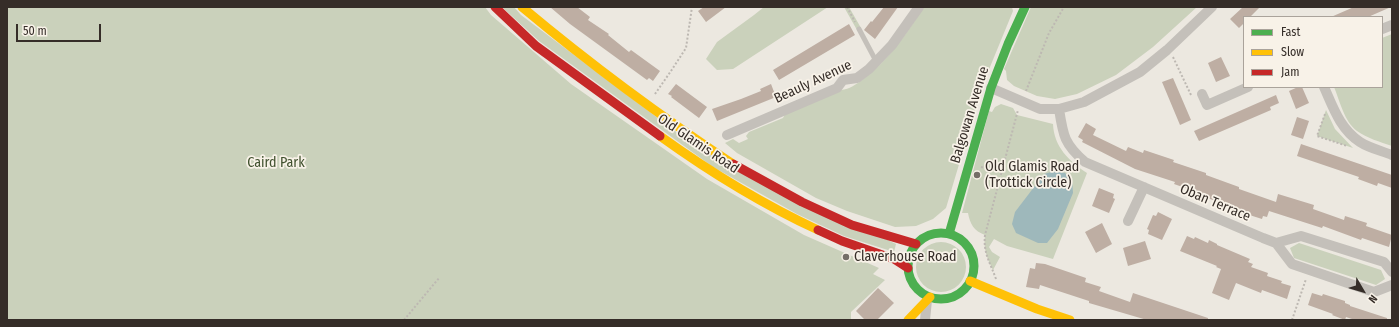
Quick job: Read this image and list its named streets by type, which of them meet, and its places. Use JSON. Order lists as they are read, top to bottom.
{
  "streets": {
    "street": [
      "Beauly Avenue",
      "Balgowan Avenue",
      "Old Glamis Road",
      "Oban Terrace"
    ]
  },
  "crossings": [
    ["Balgowan Avenue", "Old Glamis Road"]
  ],
  "parks": ["Caird Park"],
  "places": ["Old Glamis Road (Trottick Circle)", "Claverhouse Road"],
  "legend": ["Fast", "Slow", "Jam"],
  "scale_bar": "50 m",
  "north": "bottom right"
}
